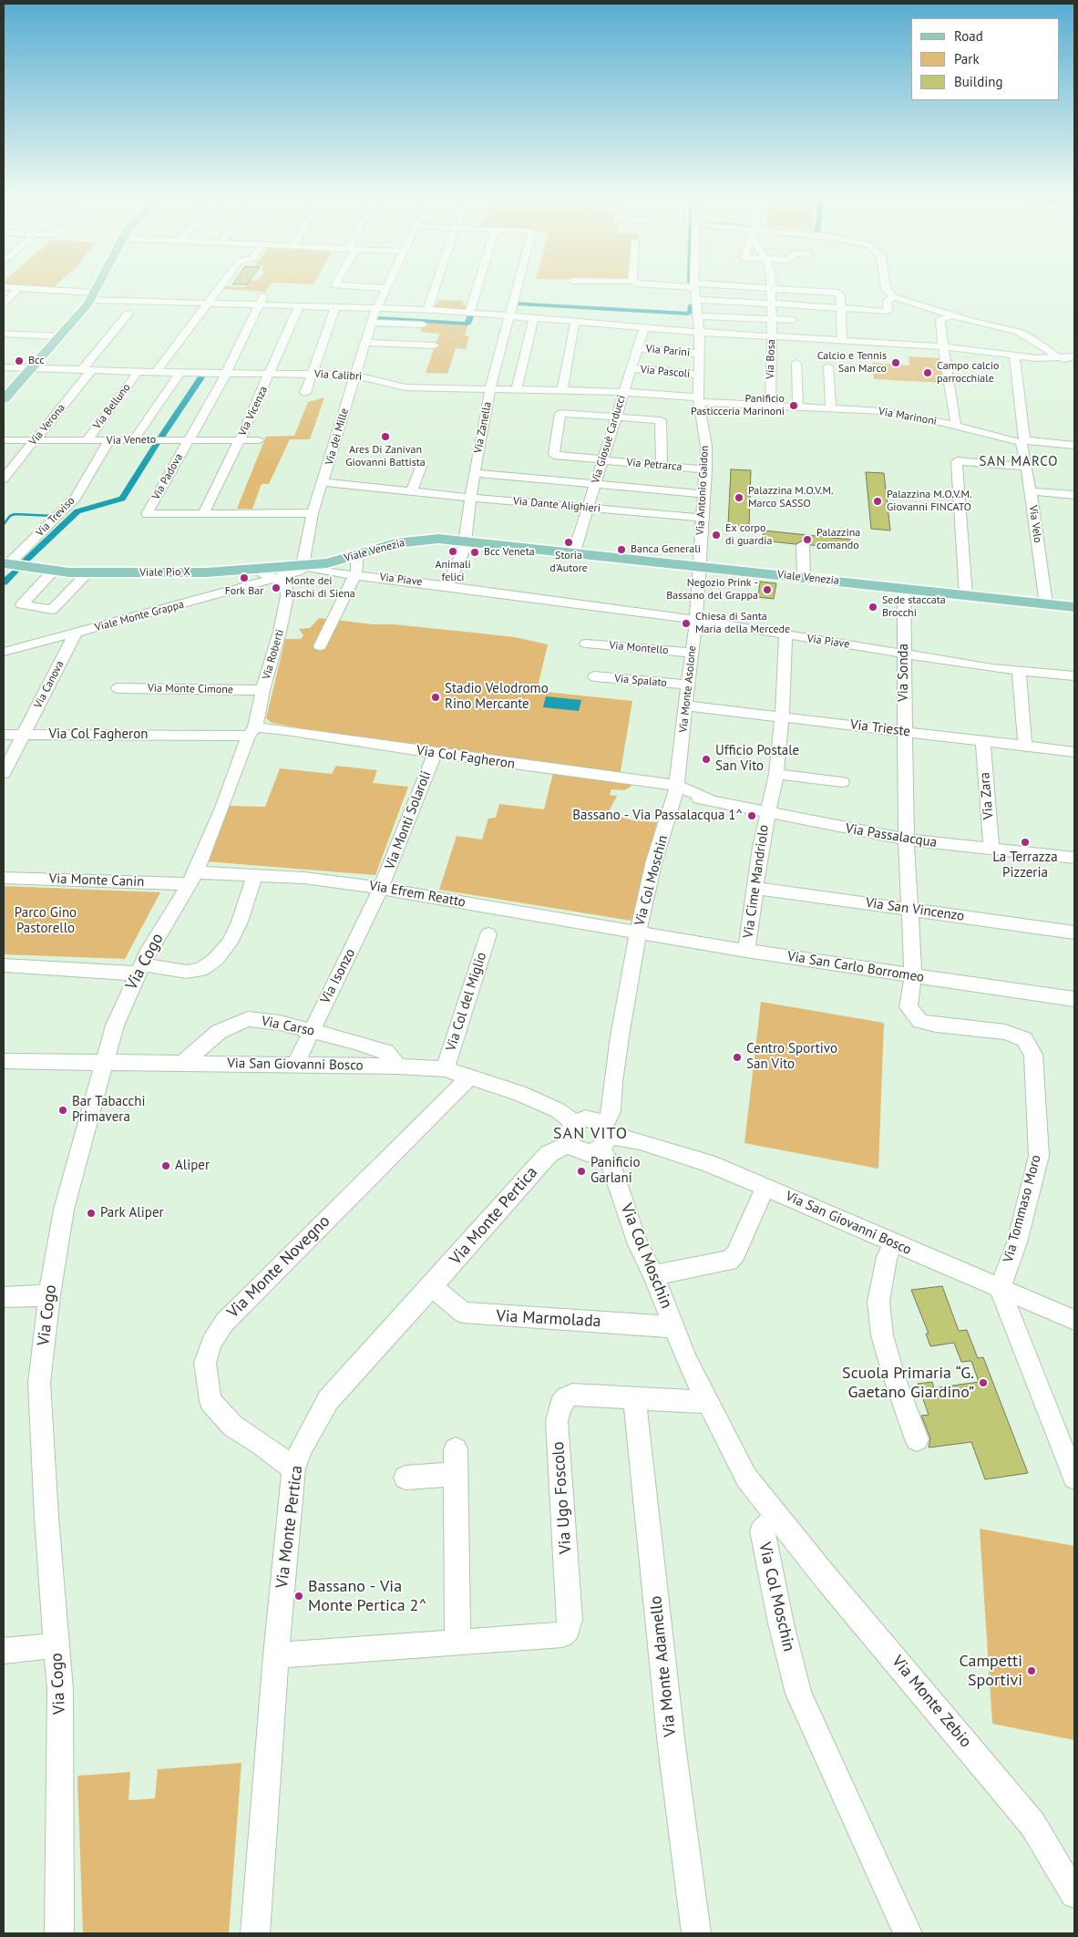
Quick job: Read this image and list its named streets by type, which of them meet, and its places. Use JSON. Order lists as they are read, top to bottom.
{
  "streets": {
    "main road": ["Viale Venezia", "Viale Pio X"],
    "street": [
      "Via Parini",
      "Via Bosa",
      "Via Pascoli",
      "Via Calibri",
      "Via Belluno",
      "Via Vicenza",
      "Via Marinoni",
      "Via Verona",
      "Via Zanella",
      "Via dei Mille",
      "Via Giosuè Carducci",
      "Via Veneto",
      "Via Petrarca",
      "Via Padova",
      "Via Antonio Gaidon",
      "Via Dante Alighieri",
      "Via Treviso",
      "Via Velo",
      "Via Piave",
      "Viale Monte Grappa",
      "Via Montello",
      "Via Roberti",
      "Via Sonda",
      "Via Spalato",
      "Via Canova",
      "Via Monte Cimone",
      "Via Monte Asolone",
      "Via Trieste",
      "Via Col Fagheron",
      "Via Zara",
      "Via Monti Solaroli",
      "Via Passalacqua",
      "Via Monte Canin",
      "Via Col Moschin",
      "Via Cime Mandriolo",
      "Via Efrem Reatto",
      "Via San Vincenzo",
      "Via Cogo",
      "Via San Carlo Borromeo",
      "Via Isonzo",
      "Via Col del Miglio",
      "Via Carso",
      "Via San Giovanni Bosco",
      "Via Tommaso Moro",
      "Via Monte Pertica",
      "Via Monte Novegno",
      "Via Marmolada",
      "Via Ugo Foscolo",
      "Via Monte Adamello",
      "Via Monte Zebio"
    ]
  },
  "crossings": [
    ["Via Parini", "Via Giosuè Carducci"],
    ["Via Parini", "Via Antonio Gaidon"],
    ["Via Bosa", "Via Marinoni"],
    ["Via Pascoli", "Via Giosuè Carducci"],
    ["Via Pascoli", "Via Antonio Gaidon"],
    ["Via Calibri", "Via Belluno"],
    ["Via Calibri", "Via Vicenza"],
    ["Via Calibri", "Via Marinoni"],
    ["Via Calibri", "Via Verona"],
    ["Via Calibri", "Via Zanella"],
    ["Via Calibri", "Via dei Mille"],
    ["Via Calibri", "Via Giosuè Carducci"],
    ["Via Calibri", "Via Padova"],
    ["Via Calibri", "Via Antonio Gaidon"],
    ["Via Belluno", "Via Veneto"],
    ["Via Vicenza", "Via Veneto"],
    ["Via Vicenza", "Via Padova"],
    ["Via Marinoni", "Via Antonio Gaidon"],
    ["Via Marinoni", "Via Velo"],
    ["Via Verona", "Via Veneto"],
    ["Via Zanella", "Via Dante Alighieri"],
    ["Via Zanella", "Viale Venezia"],
    ["Via dei Mille", "Via Padova"],
    ["Via dei Mille", "Via Dante Alighieri"],
    ["Via dei Mille", "Viale Pio X"],
    ["Via dei Mille", "Viale Monte Grappa"],
    ["Via Giosuè Carducci", "Via Petrarca"],
    ["Via Giosuè Carducci", "Via Dante Alighieri"],
    ["Via Giosuè Carducci", "Viale Venezia"],
    ["Via Veneto", "Via Padova"],
    ["Via Veneto", "Via Treviso"],
    ["Via Petrarca", "Via Antonio Gaidon"],
    ["Via Antonio Gaidon", "Via Dante Alighieri"],
    ["Via Antonio Gaidon", "Viale Venezia"],
    ["Via Antonio Gaidon", "Via Monte Asolone"],
    ["Via Treviso", "Viale Pio X"],
    ["Via Velo", "Viale Venezia"],
    ["Viale Venezia", "Viale Pio X"],
    ["Viale Venezia", "Via Piave"],
    ["Viale Venezia", "Via Sonda"],
    ["Viale Venezia", "Via Monte Asolone"],
    ["Viale Pio X", "Via Piave"],
    ["Viale Pio X", "Viale Monte Grappa"],
    ["Via Piave", "Via Sonda"],
    ["Via Piave", "Via Monte Asolone"],
    ["Via Piave", "Via Cime Mandriolo"],
    ["Viale Monte Grappa", "Via Roberti"],
    ["Viale Monte Grappa", "Via Canova"],
    ["Via Montello", "Via Monte Asolone"],
    ["Via Roberti", "Via Monte Cimone"],
    ["Via Roberti", "Via Col Fagheron"],
    ["Via Roberti", "Via Cogo"],
    ["Via Sonda", "Via Trieste"],
    ["Via Sonda", "Via Passalacqua"],
    ["Via Sonda", "Via San Vincenzo"],
    ["Via Sonda", "Via San Carlo Borromeo"],
    ["Via Sonda", "Via Tommaso Moro"],
    ["Via Spalato", "Via Monte Asolone"],
    ["Via Canova", "Via Col Fagheron"],
    ["Via Monte Asolone", "Via Trieste"],
    ["Via Monte Asolone", "Via Col Fagheron"],
    ["Via Monte Asolone", "Via Col Moschin"],
    ["Via Trieste", "Via Zara"],
    ["Via Trieste", "Via Cime Mandriolo"],
    ["Via Col Fagheron", "Via Monti Solaroli"],
    ["Via Col Fagheron", "Via Passalacqua"],
    ["Via Col Fagheron", "Via Col Moschin"],
    ["Via Col Fagheron", "Via Cogo"],
    ["Via Zara", "Via Passalacqua"],
    ["Via Monti Solaroli", "Via Efrem Reatto"],
    ["Via Monti Solaroli", "Via Isonzo"],
    ["Via Passalacqua", "Via Cime Mandriolo"],
    ["Via Monte Canin", "Via Efrem Reatto"],
    ["Via Monte Canin", "Via Cogo"],
    ["Via Col Moschin", "Via Efrem Reatto"],
    ["Via Col Moschin", "Via San Carlo Borromeo"],
    ["Via Col Moschin", "Via San Giovanni Bosco"],
    ["Via Col Moschin", "Via Monte Pertica"],
    ["Via Col Moschin", "Via Marmolada"],
    ["Via Col Moschin", "Via Ugo Foscolo"],
    ["Via Col Moschin", "Via Monte Zebio"],
    ["Via Cime Mandriolo", "Via San Vincenzo"],
    ["Via Cime Mandriolo", "Via San Carlo Borromeo"],
    ["Via Efrem Reatto", "Via Cogo"],
    ["Via Efrem Reatto", "Via San Carlo Borromeo"],
    ["Via Efrem Reatto", "Via Isonzo"],
    ["Via Cogo", "Via San Giovanni Bosco"],
    ["Via San Carlo Borromeo", "Via Tommaso Moro"],
    ["Via Isonzo", "Via Carso"],
    ["Via Isonzo", "Via San Giovanni Bosco"],
    ["Via Col del Miglio", "Via San Giovanni Bosco"],
    ["Via Carso", "Via San Giovanni Bosco"],
    ["Via San Giovanni Bosco", "Via Tommaso Moro"],
    ["Via San Giovanni Bosco", "Via Monte Pertica"],
    ["Via San Giovanni Bosco", "Via Monte Novegno"],
    ["Via Monte Pertica", "Via Monte Novegno"],
    ["Via Monte Pertica", "Via Marmolada"],
    ["Via Monte Pertica", "Via Ugo Foscolo"],
    ["Via Ugo Foscolo", "Via Monte Adamello"]
  ],
  "districts": ["SAN MARCO", "SAN VITO"],
  "parks": ["Parco Gino Pastorello"],
  "places": [
    "Bcc",
    "Calcio e Tennis San Marco",
    "Campo calcio parrocchiale",
    "Panificio Pasticceria Marinoni",
    "Ares Di Zanivan Giovanni Battista",
    "Palazzina M.O.V.M. Marco SASSO",
    "Palazzina M.O.V.M. Giovanni FINCATO",
    "Ex corpo di guardia",
    "Palazzina comando",
    "Storia d'Autore",
    "Banca Generali",
    "Animali felici",
    "Bcc Veneta",
    "Fork Bar",
    "Monte dei Paschi di Siena",
    "Negozio Prink - Bassano del Grappa",
    "Sede staccata Brocchi",
    "Chiesa di Santa Maria della Mercede",
    "Stadio Velodromo Rino Mercante",
    "Ufficio Postale San Vito",
    "Bassano - Via Passalacqua 1^",
    "La Terrazza Pizzeria",
    "Centro Sportivo San Vito",
    "Bar Tabacchi Primavera",
    "Aliper",
    "Panificio Garlani",
    "Park Aliper",
    "Scuola Primaria “G. Gaetano Giardino”",
    "Bassano - Via Monte Pertica 2^",
    "Campetti Sportivi"
  ],
  "legend": ["Road", "Park", "Building"]
}
